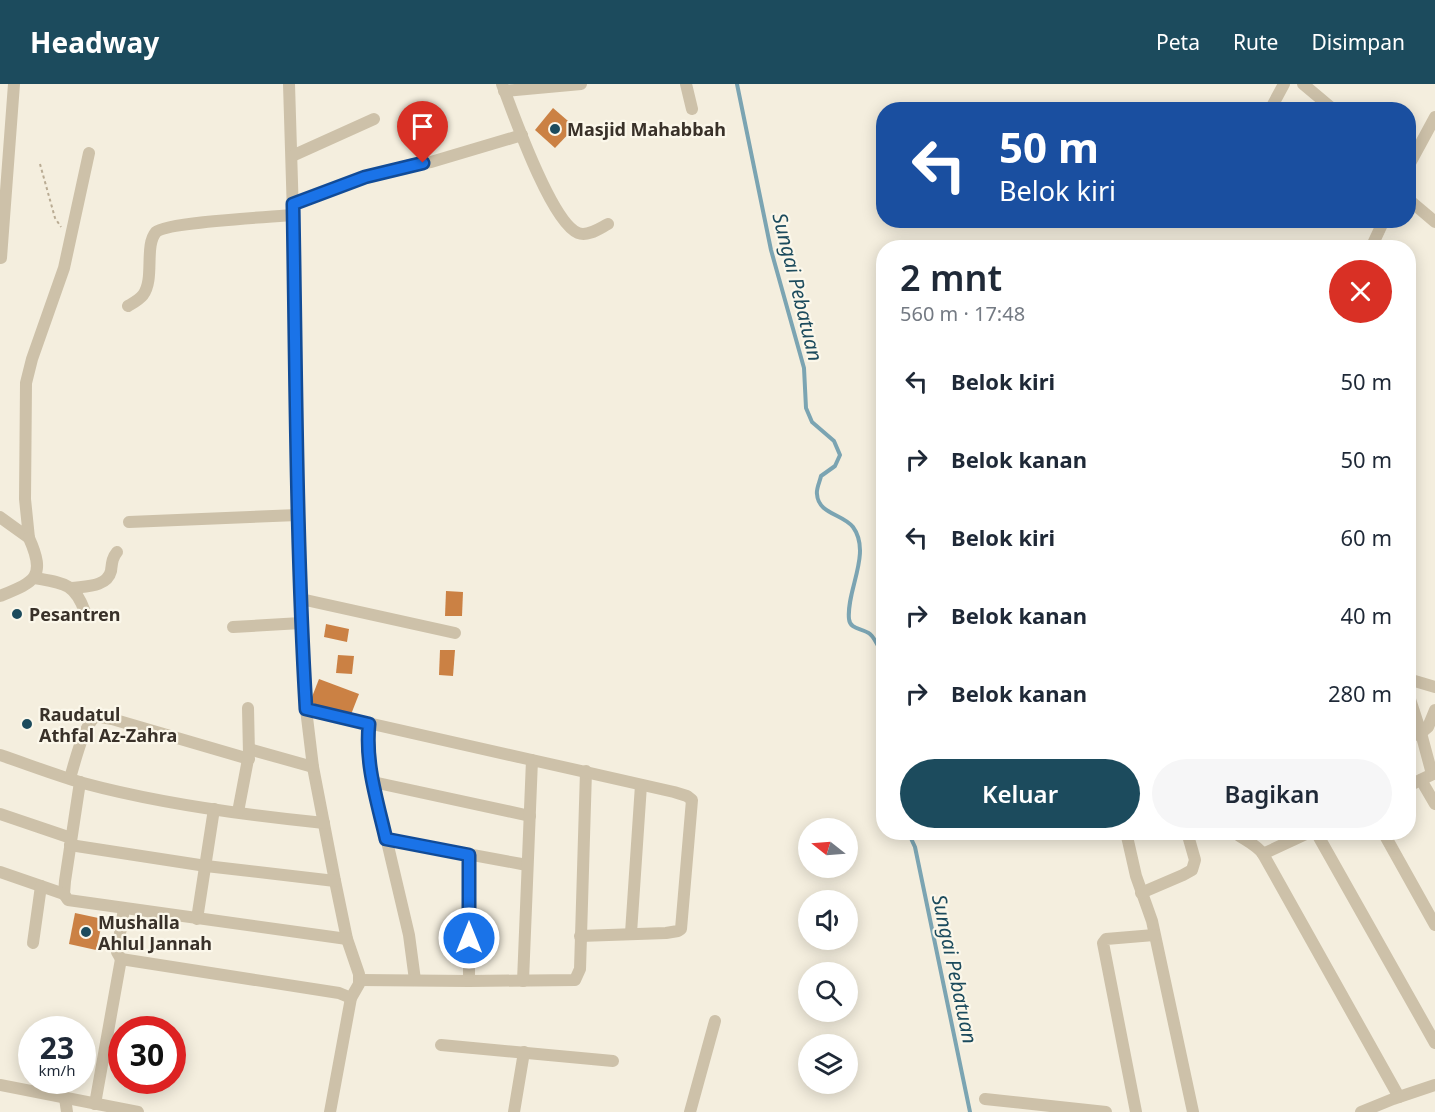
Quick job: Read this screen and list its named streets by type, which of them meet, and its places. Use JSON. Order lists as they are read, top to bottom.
{
  "water": ["Sungai Pebatuan"],
  "places": [
    "Masjid Mahabbah",
    "Pesantren",
    "Raudatul Athfal Az-Zahra",
    "Mushalla Ahlul Jannah"
  ],
  "north": "left",
  "page": {
    "header": "Headway",
    "nav": ["Peta", "Rute", "Disimpan"],
    "turn": ["50 m", "Belok kiri"],
    "heading": ["2 mnt", "560 m · 17:48"],
    "list": [
      {
        "name": "Belok kiri",
        "value": "50 m"
      },
      {
        "name": "Belok kanan",
        "value": "50 m"
      },
      {
        "name": "Belok kiri",
        "value": "60 m"
      },
      {
        "name": "Belok kanan",
        "value": "40 m"
      },
      {
        "name": "Belok kanan",
        "value": "280 m"
      }
    ],
    "buttons": ["Keluar", "Bagikan"],
    "speed": "23 km/h",
    "limit": "30"
  }
}
